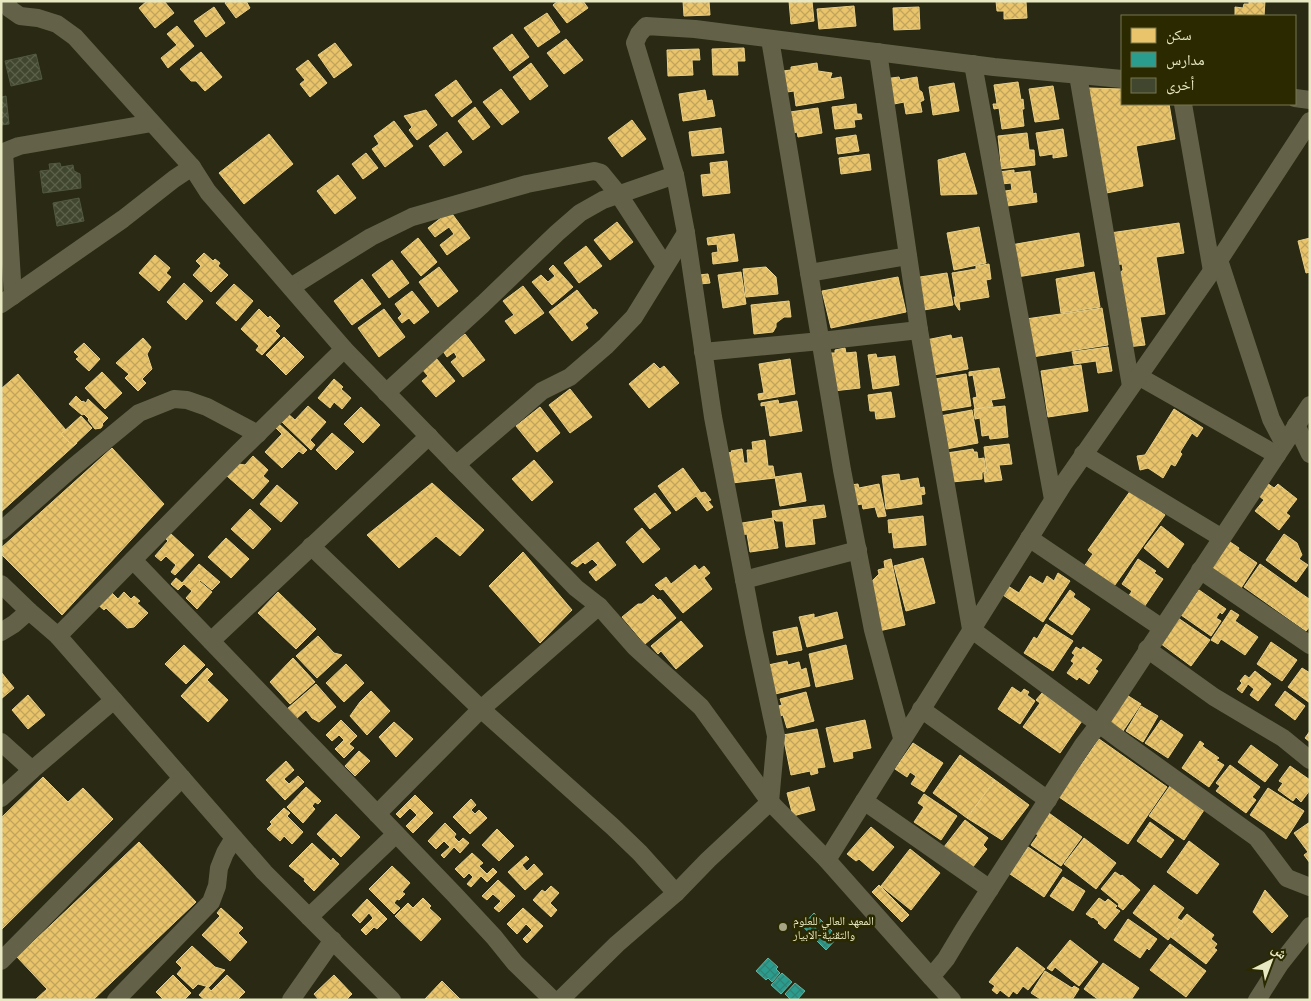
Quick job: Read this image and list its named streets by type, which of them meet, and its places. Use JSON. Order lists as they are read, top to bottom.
{
  "places": ["المعهد العالي للعلوم والتقنية-الابيار"],
  "legend": ["سكن", "مدارس", "أخرى"],
  "north": "top right"
}
